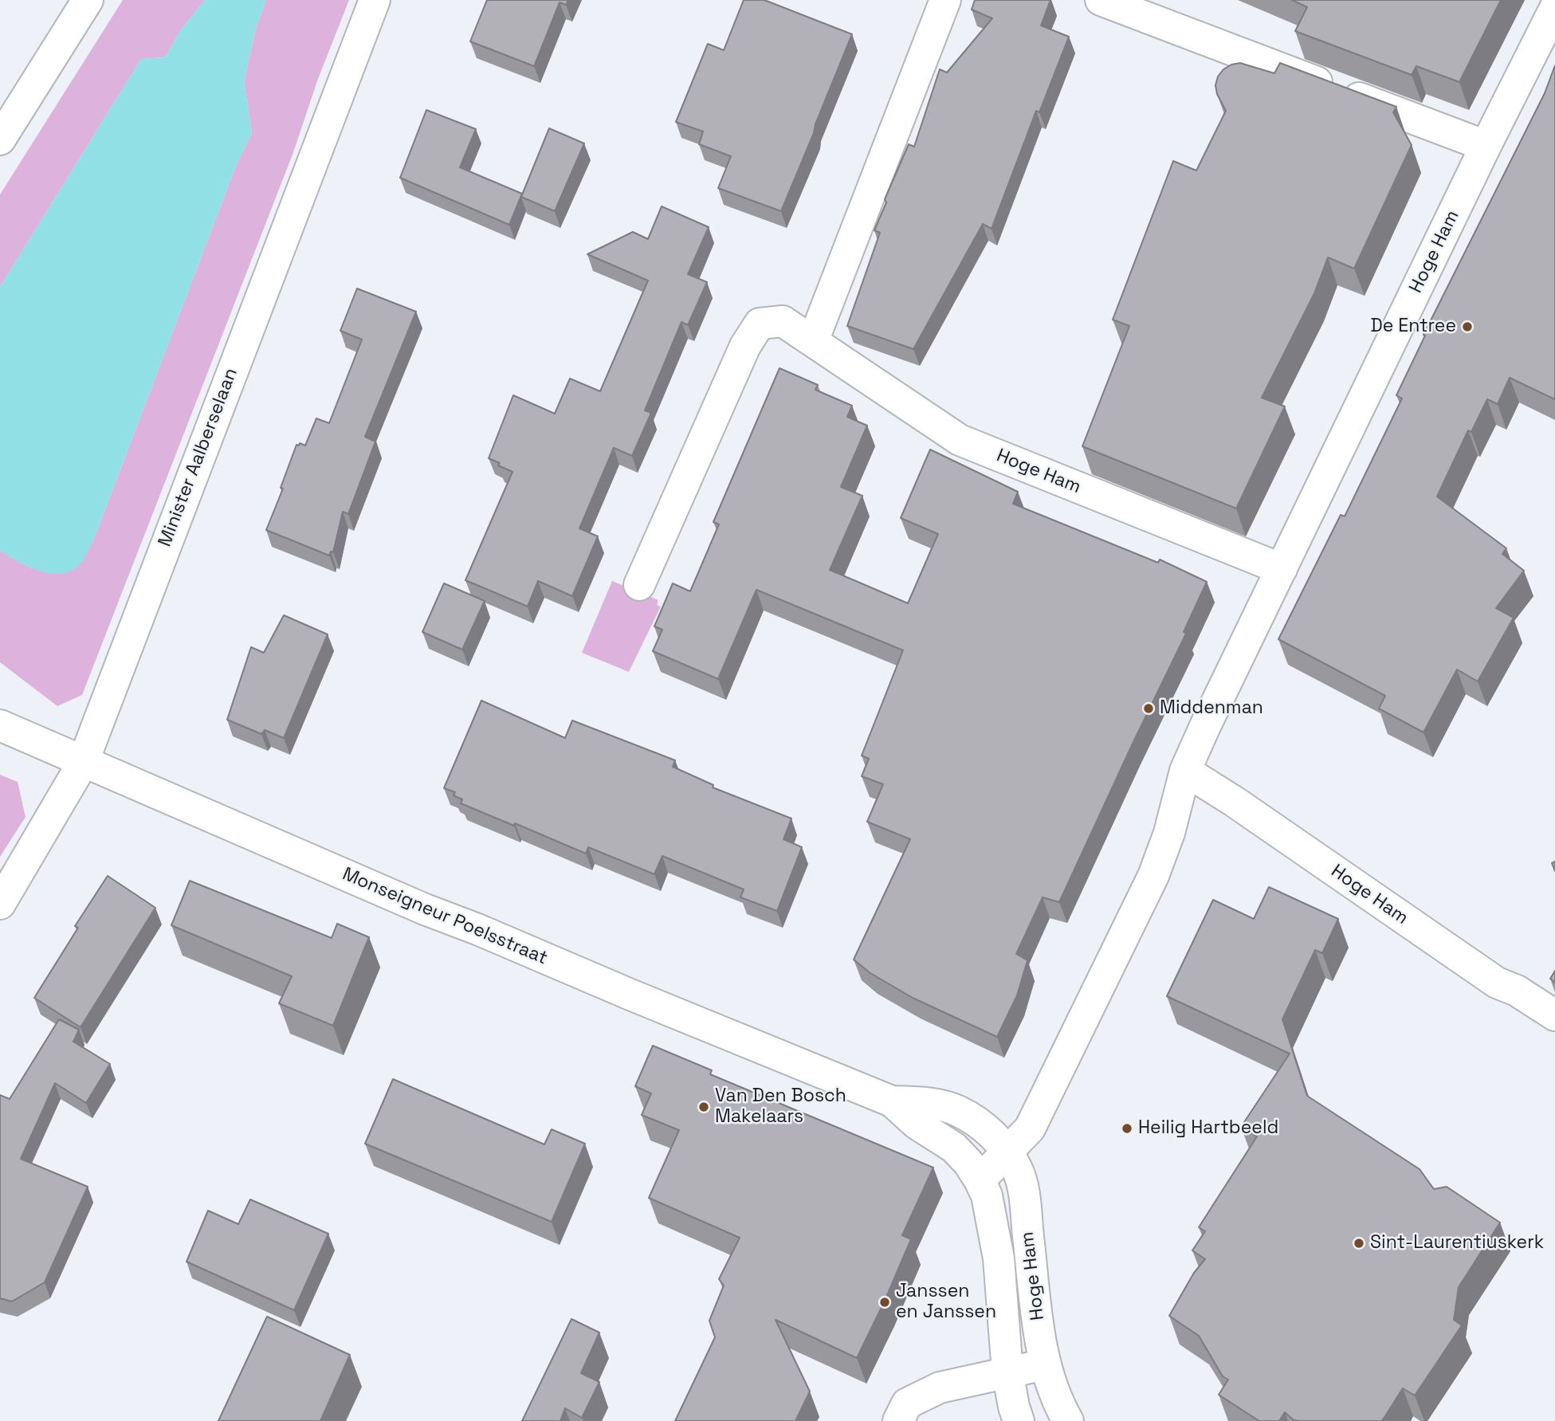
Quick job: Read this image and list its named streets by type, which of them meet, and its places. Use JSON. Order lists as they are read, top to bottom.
{
  "streets": {
    "street": ["Hoge Ham", "Minister Aalberselaan", "Monseigneur Poelsstraat"]
  },
  "crossings": [
    ["Hoge Ham", "Monseigneur Poelsstraat"],
    ["Minister Aalberselaan", "Monseigneur Poelsstraat"]
  ],
  "places": [
    "De Entree",
    "Middenman",
    "Van Den Bosch Makelaars",
    "Heilig Hartbeeld",
    "Sint-Laurentiuskerk",
    "Janssen en Janssen"
  ]
}
